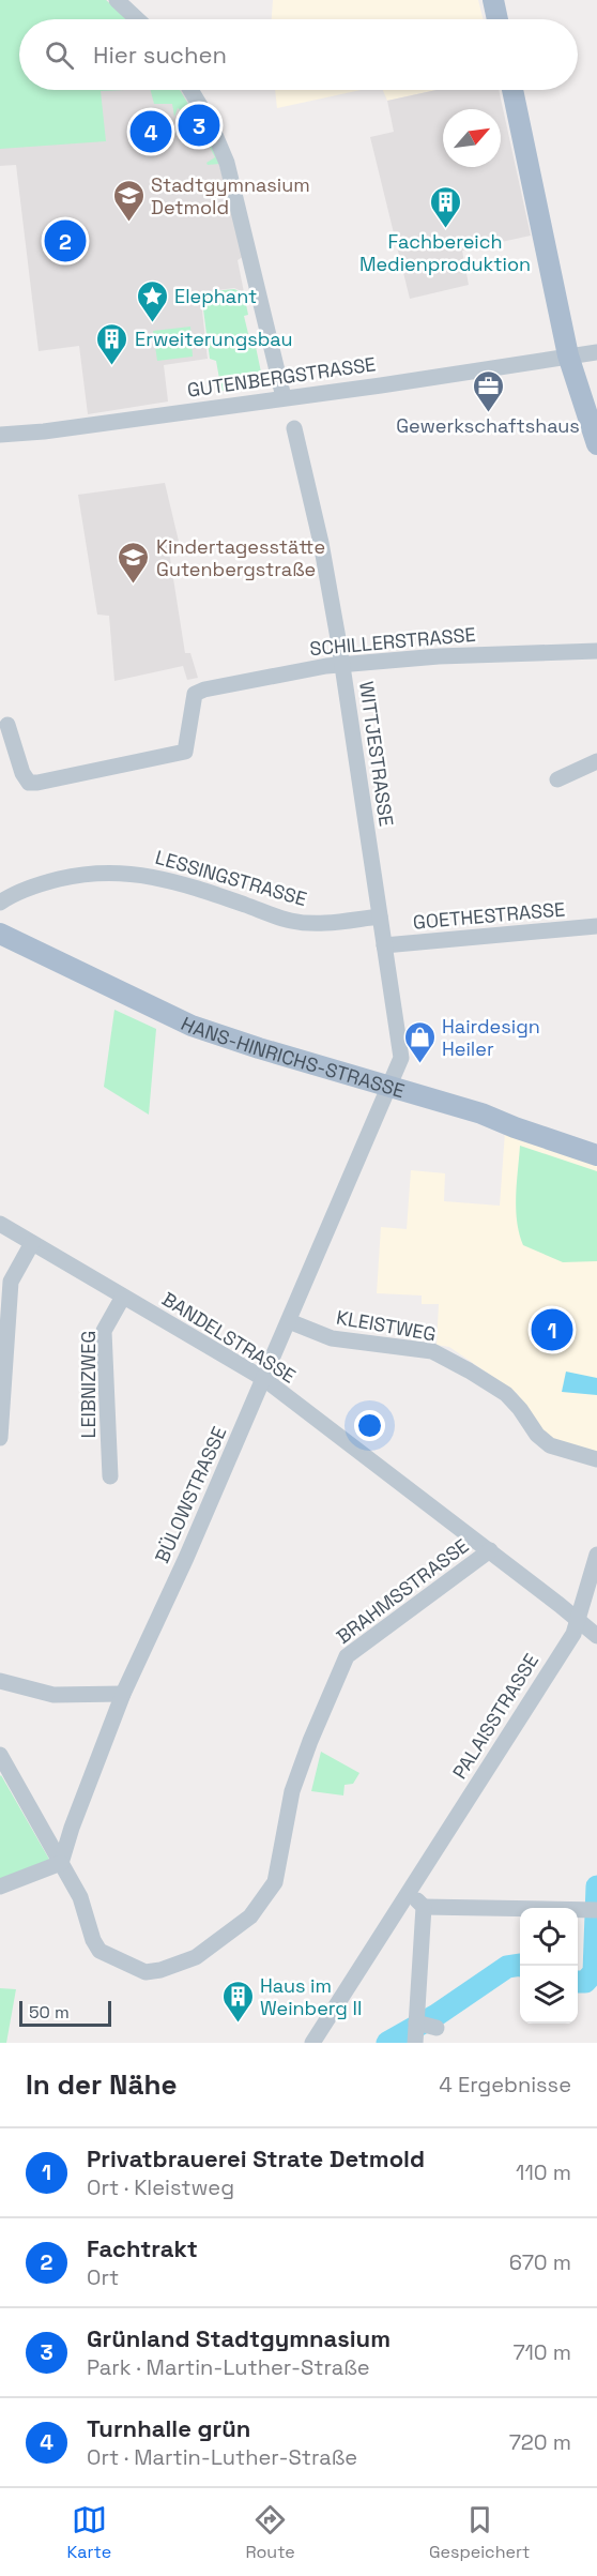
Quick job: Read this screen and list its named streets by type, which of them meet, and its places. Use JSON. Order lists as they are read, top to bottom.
{
  "streets": {
    "main road": ["HANS-HINRICHS-STRASSE"],
    "street": [
      "GUTENBERGSTRASSE",
      "SCHILLERSTRASSE",
      "WITTJESTRASSE",
      "LESSINGSTRASSE",
      "GOETHESTRASSE",
      "KLEISTWEG",
      "BANDELSTRASSE",
      "LEIBNIZWEG",
      "BÜLOWSTRASSE",
      "BRAHMSSTRASSE",
      "PALAISSTRASSE"
    ]
  },
  "crossings": [
    ["SCHILLERSTRASSE", "WITTJESTRASSE"],
    ["WITTJESTRASSE", "LESSINGSTRASSE"],
    ["WITTJESTRASSE", "GOETHESTRASSE"],
    ["WITTJESTRASSE", "HANS-HINRICHS-STRASSE"],
    ["WITTJESTRASSE", "BÜLOWSTRASSE"],
    ["HANS-HINRICHS-STRASSE", "BÜLOWSTRASSE"],
    ["KLEISTWEG", "BÜLOWSTRASSE"],
    ["BANDELSTRASSE", "LEIBNIZWEG"],
    ["BANDELSTRASSE", "BÜLOWSTRASSE"],
    ["BANDELSTRASSE", "BRAHMSSTRASSE"],
    ["BANDELSTRASSE", "PALAISSTRASSE"],
    ["BÜLOWSTRASSE", "BRAHMSSTRASSE"]
  ],
  "places": {
    "school or university": ["Stadtgymnasium Detmold", "Kindertagesstätte Gutenbergstraße"],
    "building": ["Fachbereich Medienproduktion", "Erweiterungsbau", "Haus im Weinberg II"],
    "place": ["Elephant"],
    "office": ["Gewerkschaftshaus"],
    "shop": ["Hairdesign Heiler"]
  },
  "scale_bar": "50 m",
  "north": "top right",
  "page": {
    "search": "Hier suchen",
    "pins": [
      "3",
      "4",
      "2",
      "1"
    ],
    "scale": "50 m",
    "heading": ["In der Nähe", "4 Ergebnisse"],
    "list": [
      {
        "mark": "1",
        "name": "Privatbrauerei Strate Detmold",
        "note": "Ort · Kleistweg",
        "value": "110 m"
      },
      {
        "mark": "2",
        "name": "Fachtrakt",
        "note": "Ort",
        "value": "670 m"
      },
      {
        "mark": "3",
        "name": "Grünland Stadtgymnasium",
        "note": "Park · Martin-Luther-Straße",
        "value": "710 m"
      },
      {
        "mark": "4",
        "name": "Turnhalle grün",
        "note": "Ort · Martin-Luther-Straße",
        "value": "720 m"
      }
    ],
    "nav": ["Karte", "Route", "Gespeichert"]
  }
}
